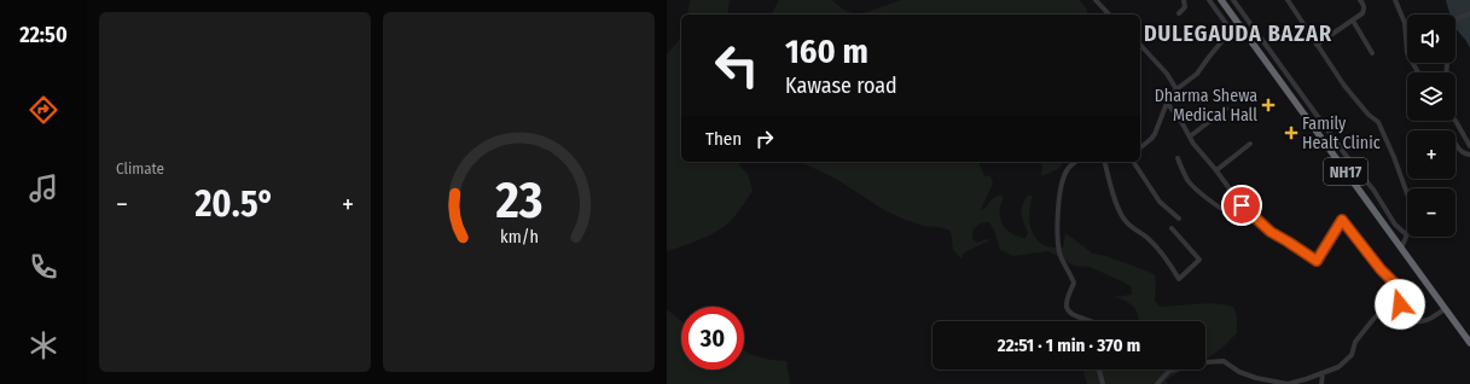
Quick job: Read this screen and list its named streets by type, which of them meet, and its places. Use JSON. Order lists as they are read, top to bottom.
{
  "streets": {
    "highway": ["NH17"]
  },
  "districts": ["DULEGAUDA BAZAR"],
  "places": {
    "health": ["Dharma Shewa Medical Hall", "Family Healt Clinic"]
  },
  "page": {
    "tabs": "22:50",
    "tile": "Climate",
    "map_buttons": ["+", "−"],
    "turn": ["160 m", "Kawase road"],
    "then": "Then",
    "heat": ["−", "20.5°", "+"],
    "limit": "30",
    "trip": "22:51 · 1 min · 370 m",
    "gauge": ["23", "km/h"]
  }
}
